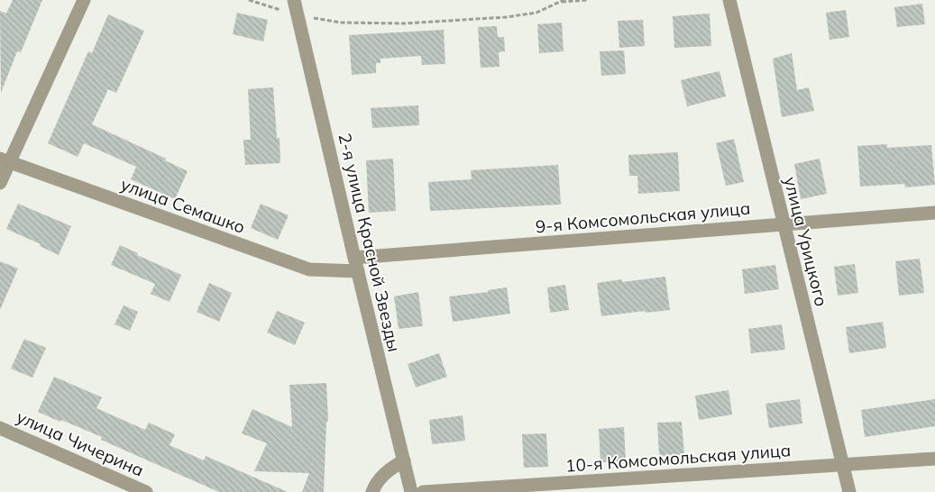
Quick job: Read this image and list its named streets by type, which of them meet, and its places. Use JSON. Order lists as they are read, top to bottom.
{
  "streets": {
    "street": [
      "улица Семашко",
      "9-я Комсомольская улица",
      "улица Урицкого",
      "2-я улица Красной Звезды",
      "улица Чичерина",
      "10-я Комсомольская улица"
    ]
  },
  "crossings": [
    ["улица Семашко", "2-я улица Красной Звезды"],
    ["9-я Комсомольская улица", "улица Урицкого"],
    ["9-я Комсомольская улица", "2-я улица Красной Звезды"],
    ["улица Урицкого", "10-я Комсомольская улица"]
  ]
}
